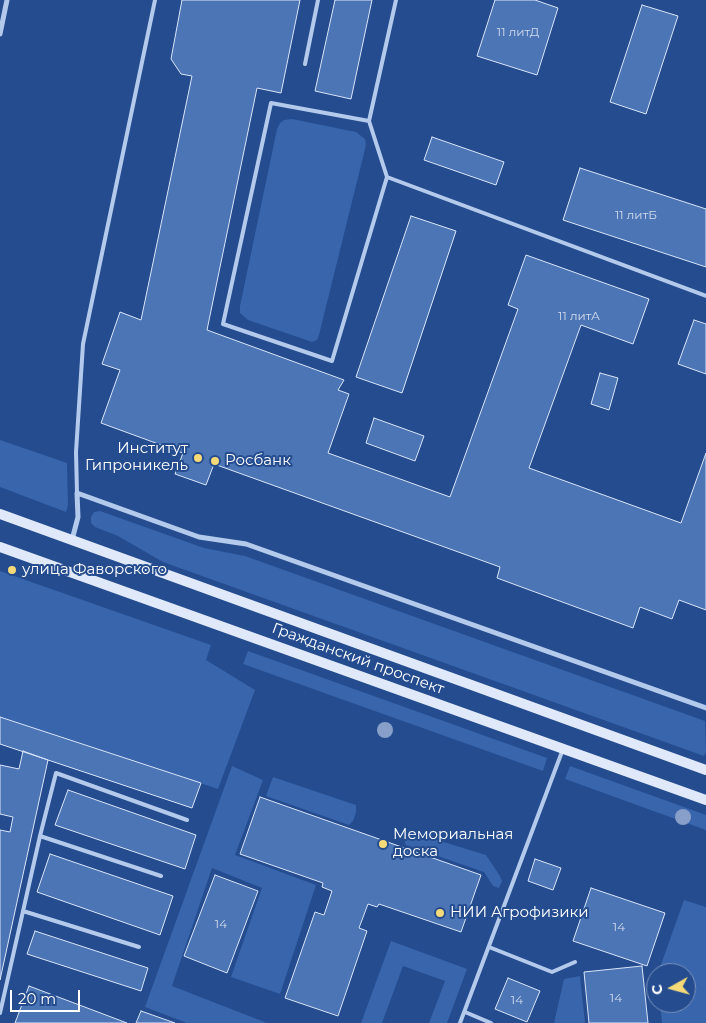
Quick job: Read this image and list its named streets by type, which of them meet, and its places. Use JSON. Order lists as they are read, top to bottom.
{
  "streets": {
    "main road": ["Гражданский проспект"]
  },
  "places": [
    "Институт Гипроникель",
    "Росбанк",
    "улица Фаворского",
    "Мемориальная доска",
    "НИИ Агрофизики"
  ],
  "house_numbers": [
    "11 литД",
    "11 литБ",
    "11 литА",
    "14",
    "14",
    "14",
    "14"
  ],
  "scale_bar": "20 m",
  "north": "left"
}
